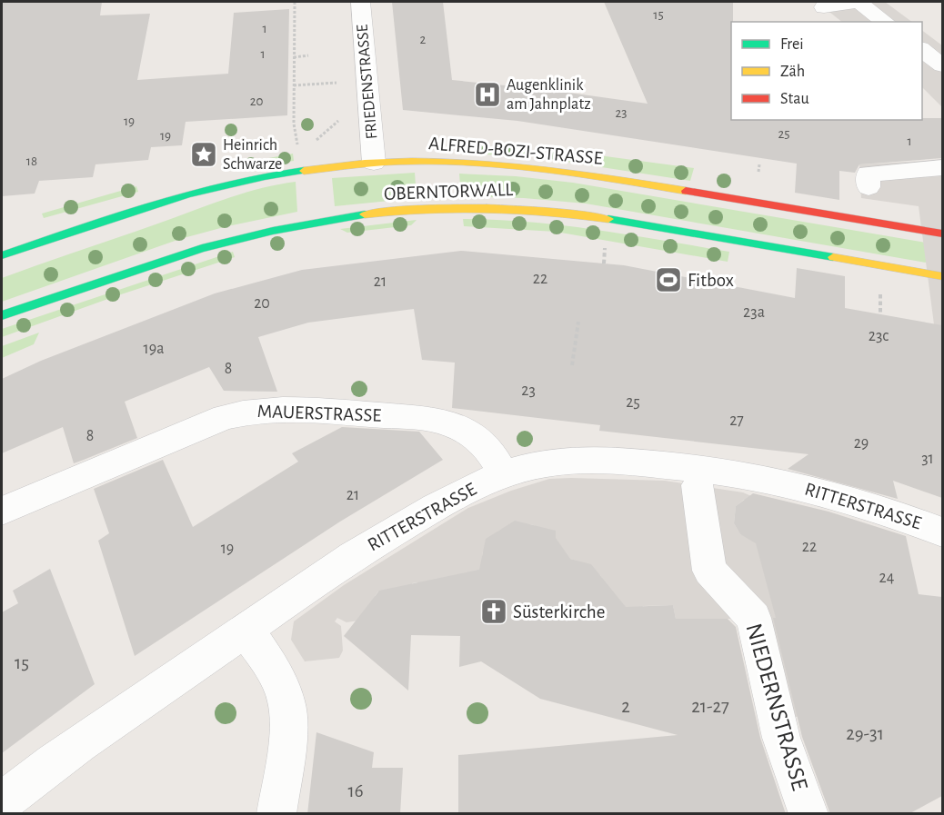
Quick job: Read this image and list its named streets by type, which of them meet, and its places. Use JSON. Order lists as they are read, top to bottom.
{
  "streets": {
    "street": [
      "FRIEDENSTRASSE",
      "ALFRED-BOZI-STRASSE",
      "OBERNTORWALL",
      "MAUERSTRASSE",
      "RITTERSTRASSE",
      "NIEDERNSTRASSE"
    ]
  },
  "crossings": [
    ["FRIEDENSTRASSE", "ALFRED-BOZI-STRASSE"],
    ["MAUERSTRASSE", "RITTERSTRASSE"]
  ],
  "places": {
    "hospital": ["Augenklinik am Jahnplatz"],
    "place": ["Heinrich Schwarze"],
    "sports": ["Fitbox"],
    "church": ["Süsterkirche"]
  },
  "house_numbers": [
    "15",
    "1",
    "2",
    "1",
    "20",
    "23",
    "19",
    "25",
    "19",
    "1",
    "18",
    "22",
    "21",
    "20",
    "23a",
    "23c",
    "19a",
    "8",
    "23",
    "25",
    "27",
    "8",
    "29",
    "31",
    "21",
    "22",
    "19",
    "24",
    "15",
    "2",
    "21-27",
    "29-31",
    "16"
  ],
  "legend": ["Frei", "Zäh", "Stau"]
}
